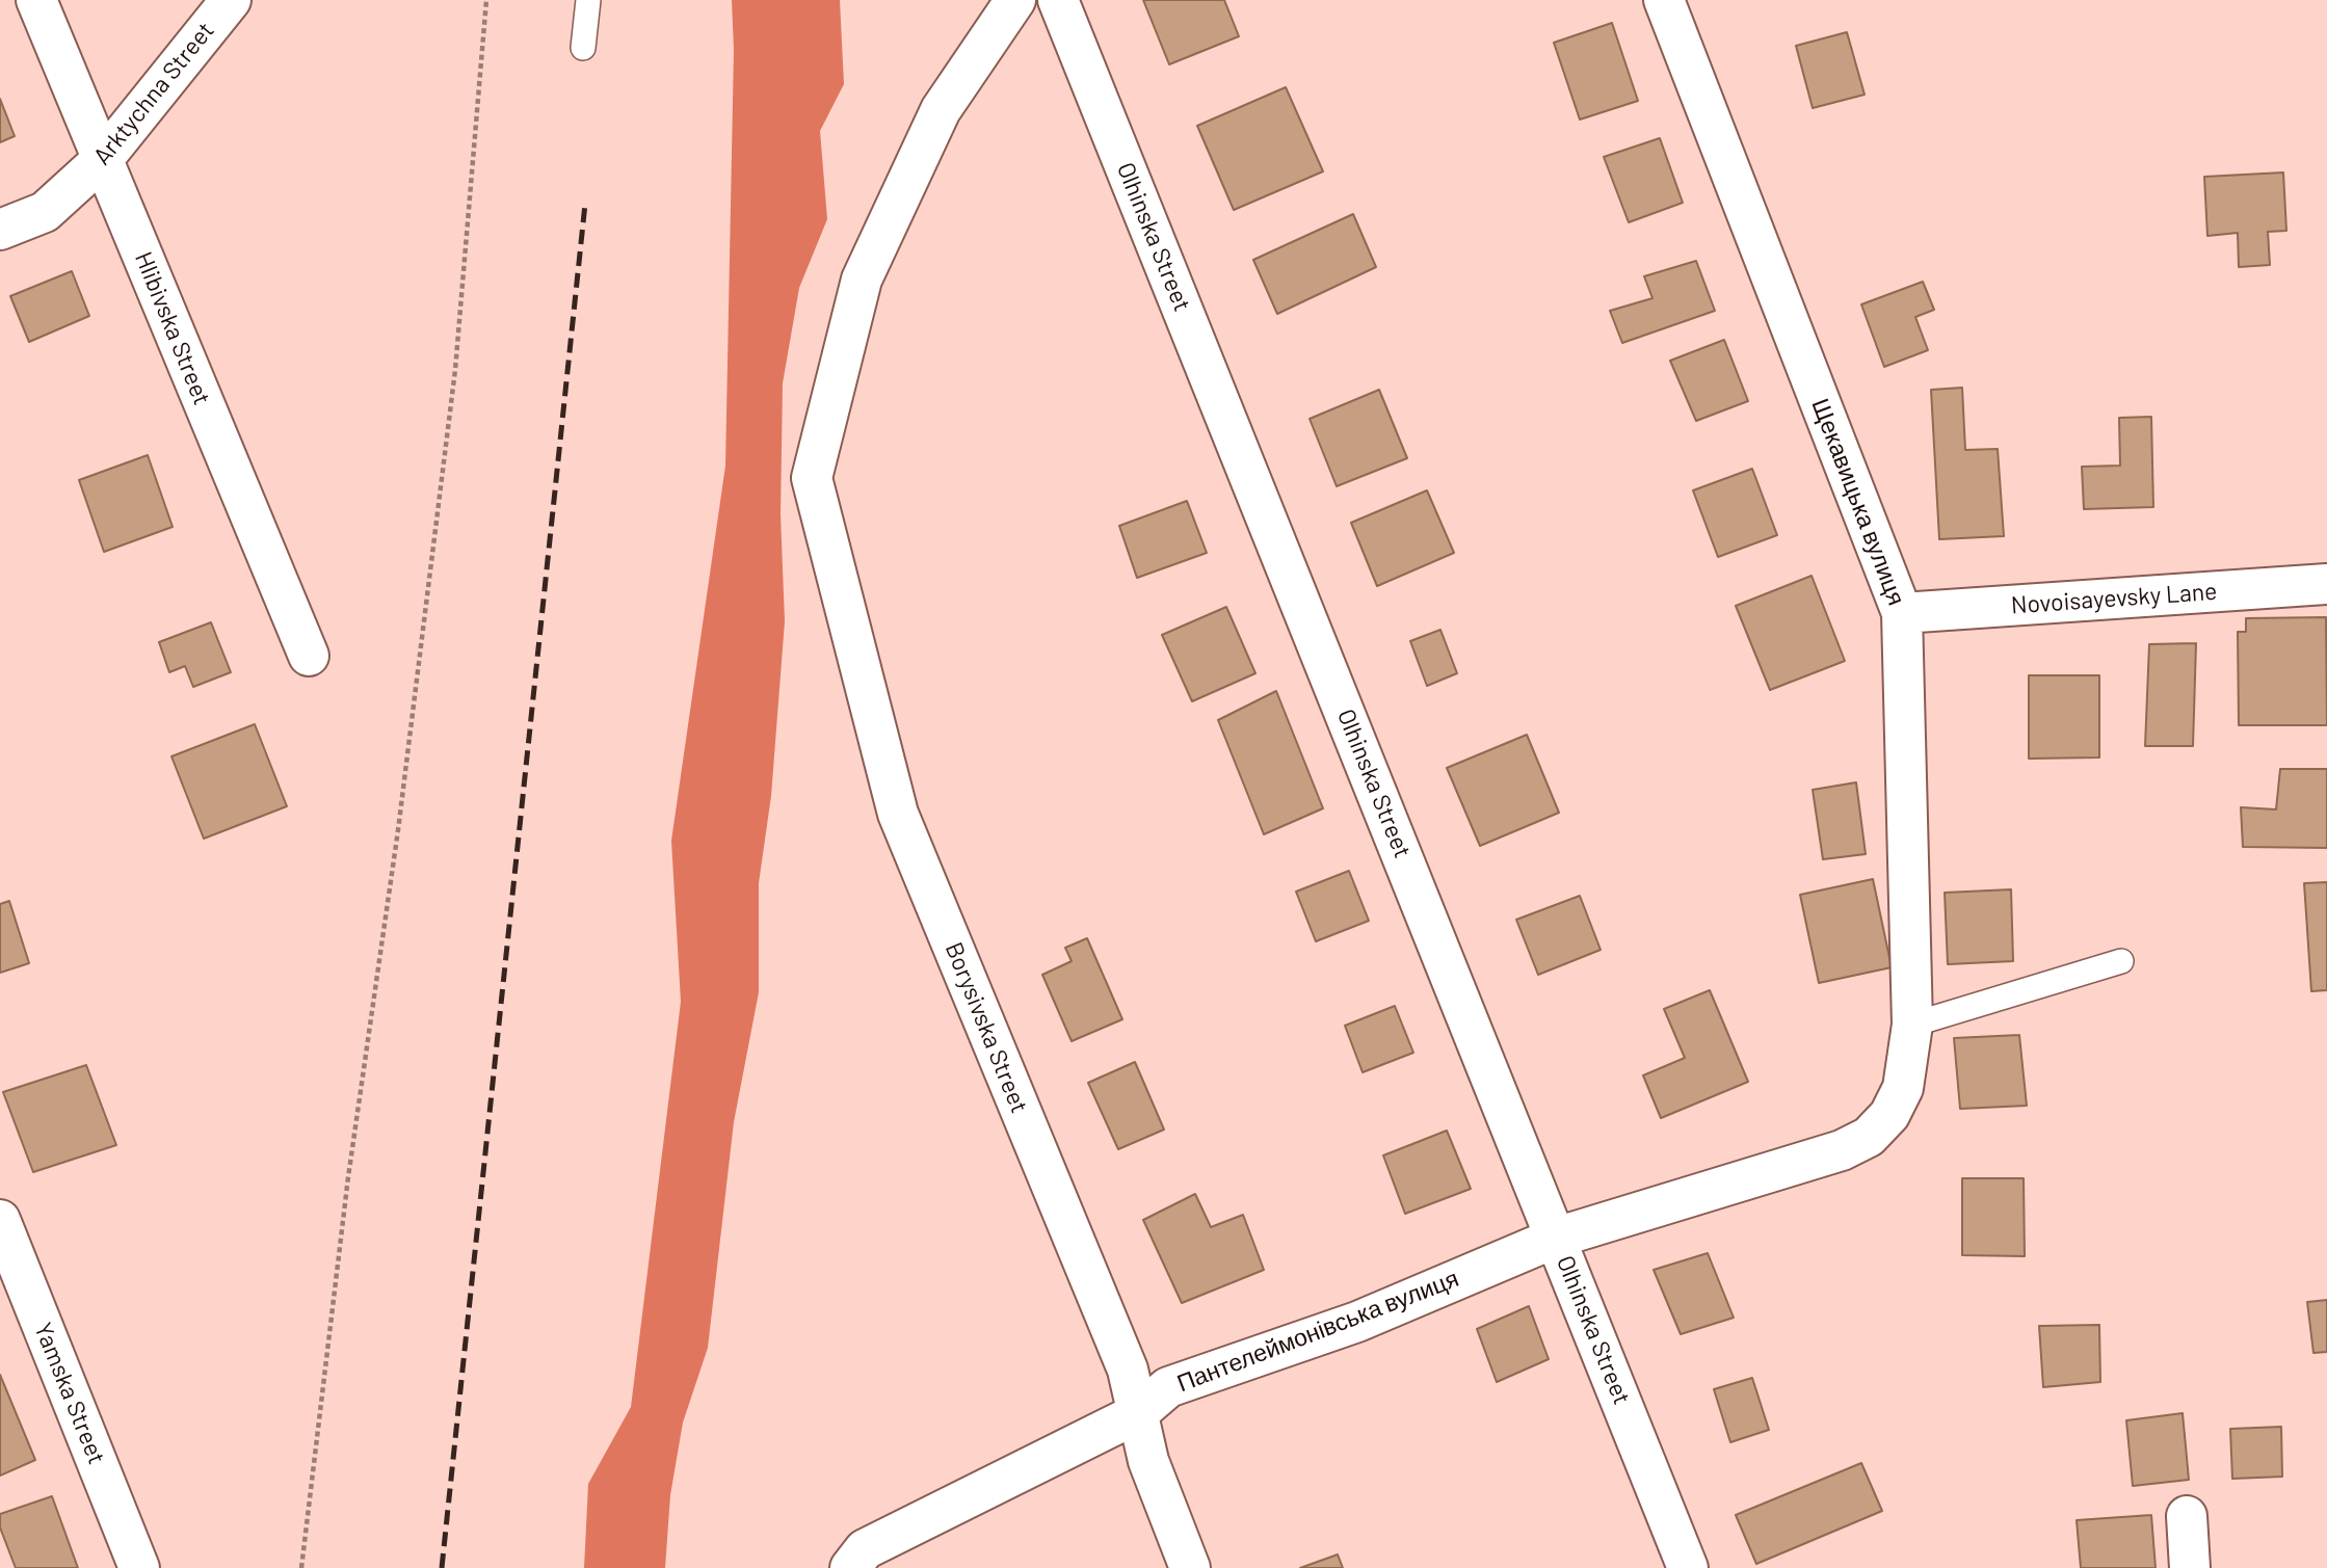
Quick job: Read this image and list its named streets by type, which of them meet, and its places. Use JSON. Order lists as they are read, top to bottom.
{
  "streets": {
    "street": [
      "Arktychna Street",
      "Olhinska Street",
      "Hlibivska Street",
      "Щекавицька вулиця",
      "Novoisayevsky Lane",
      "Borysivska Street",
      "Пантелеймонівська вулиця",
      "Yamska Street"
    ]
  },
  "crossings": [
    ["Arktychna Street", "Hlibivska Street"],
    ["Olhinska Street", "Пантелеймонівська вулиця"],
    ["Щекавицька вулиця", "Novoisayevsky Lane"],
    ["Щекавицька вулиця", "Пантелеймонівська вулиця"],
    ["Borysivska Street", "Пантелеймонівська вулиця"]
  ]
}
